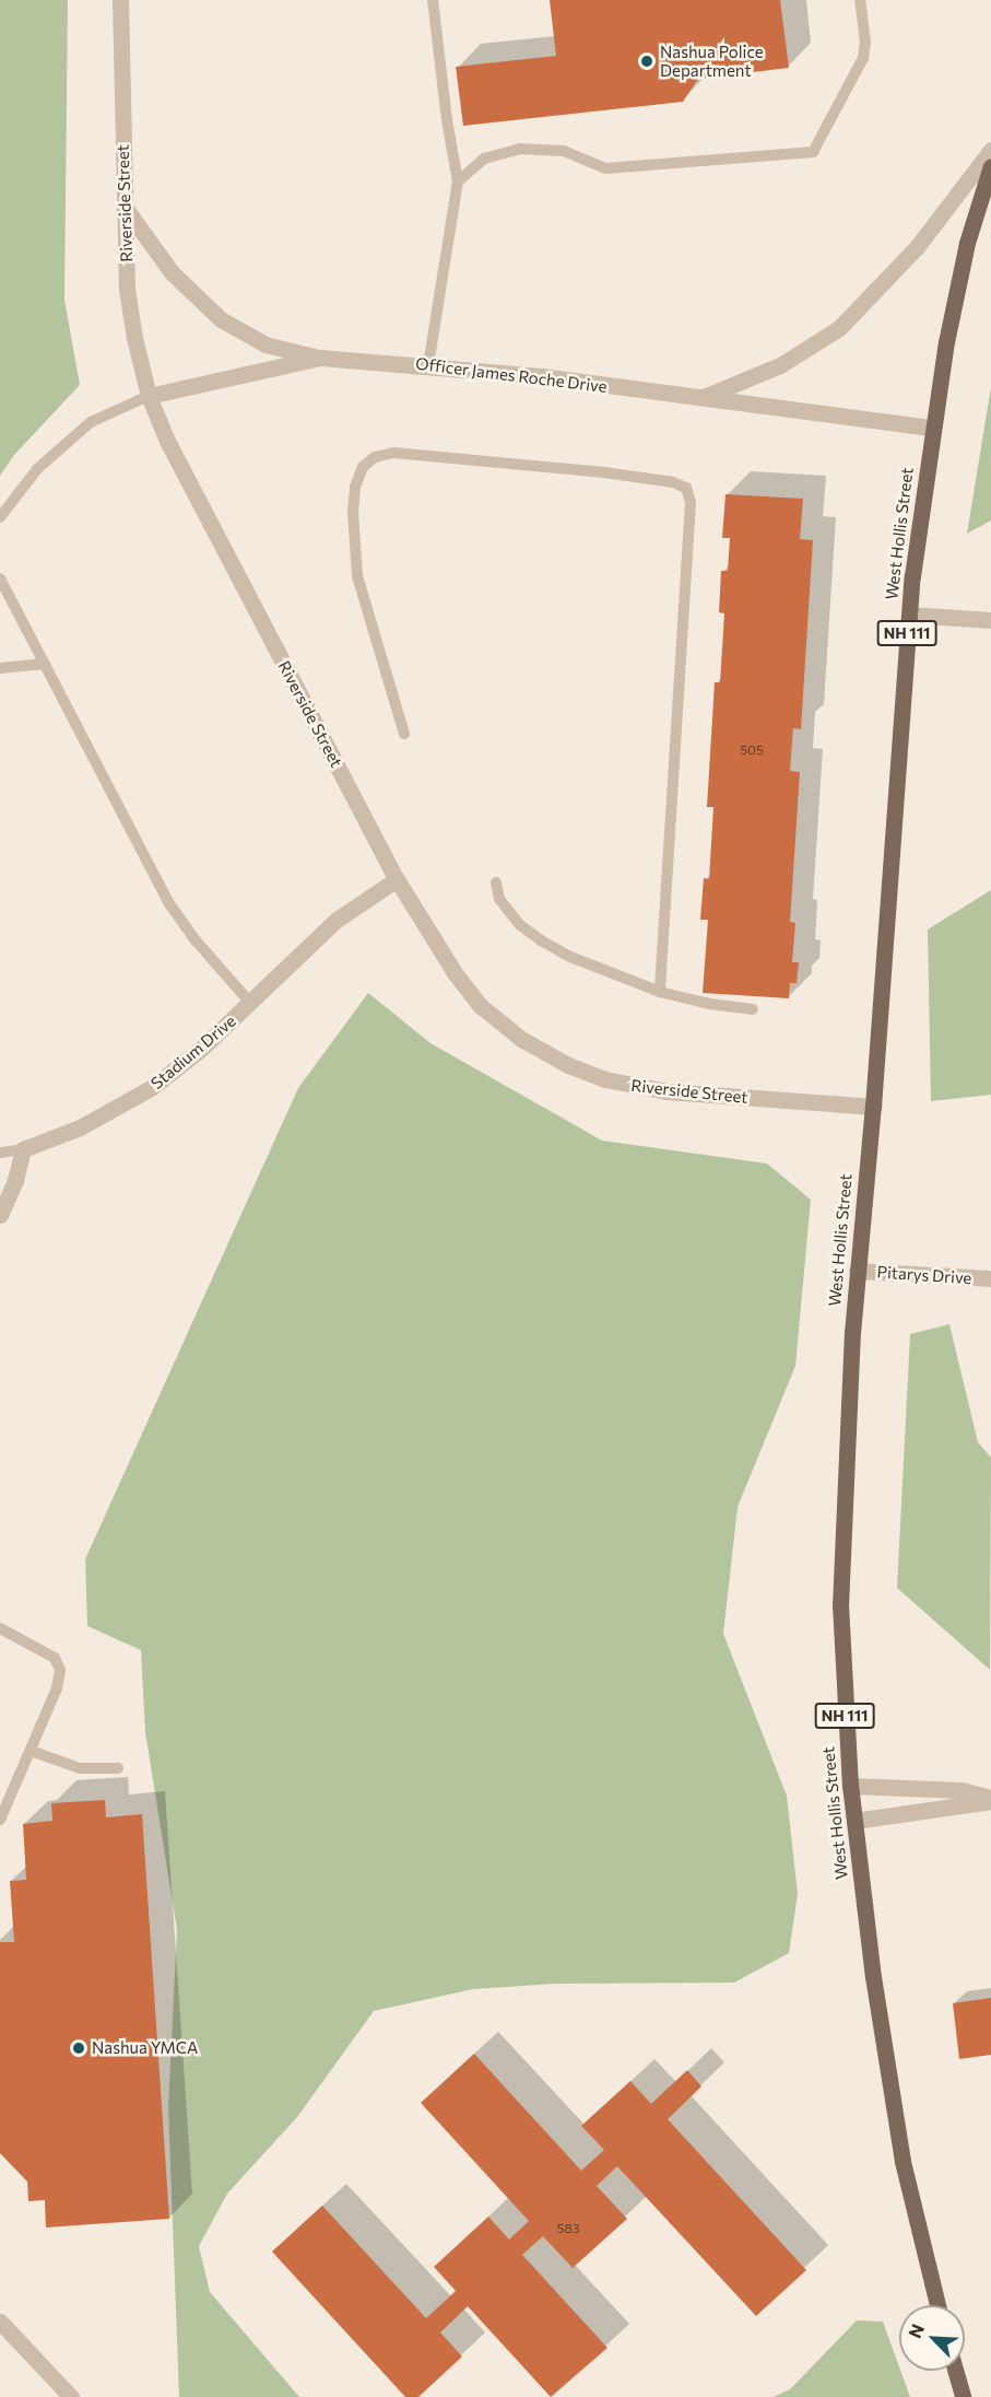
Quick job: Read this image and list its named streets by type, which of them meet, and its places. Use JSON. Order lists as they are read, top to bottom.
{
  "streets": {
    "main road": ["West Hollis Street", "NH 111"],
    "street": [
      "Riverside Street",
      "Officer James Roche Drive",
      "Stadium Drive",
      "Pitarys Drive"
    ]
  },
  "crossings": [
    ["Riverside Street", "Officer James Roche Drive"],
    ["Riverside Street", "West Hollis Street"],
    ["Riverside Street", "Stadium Drive"],
    ["Officer James Roche Drive", "West Hollis Street"],
    ["West Hollis Street", "Pitarys Drive"]
  ],
  "places": ["Nashua Police Department", "Nashua YMCA"],
  "house_numbers": ["505", "583"],
  "north": "top left"
}
